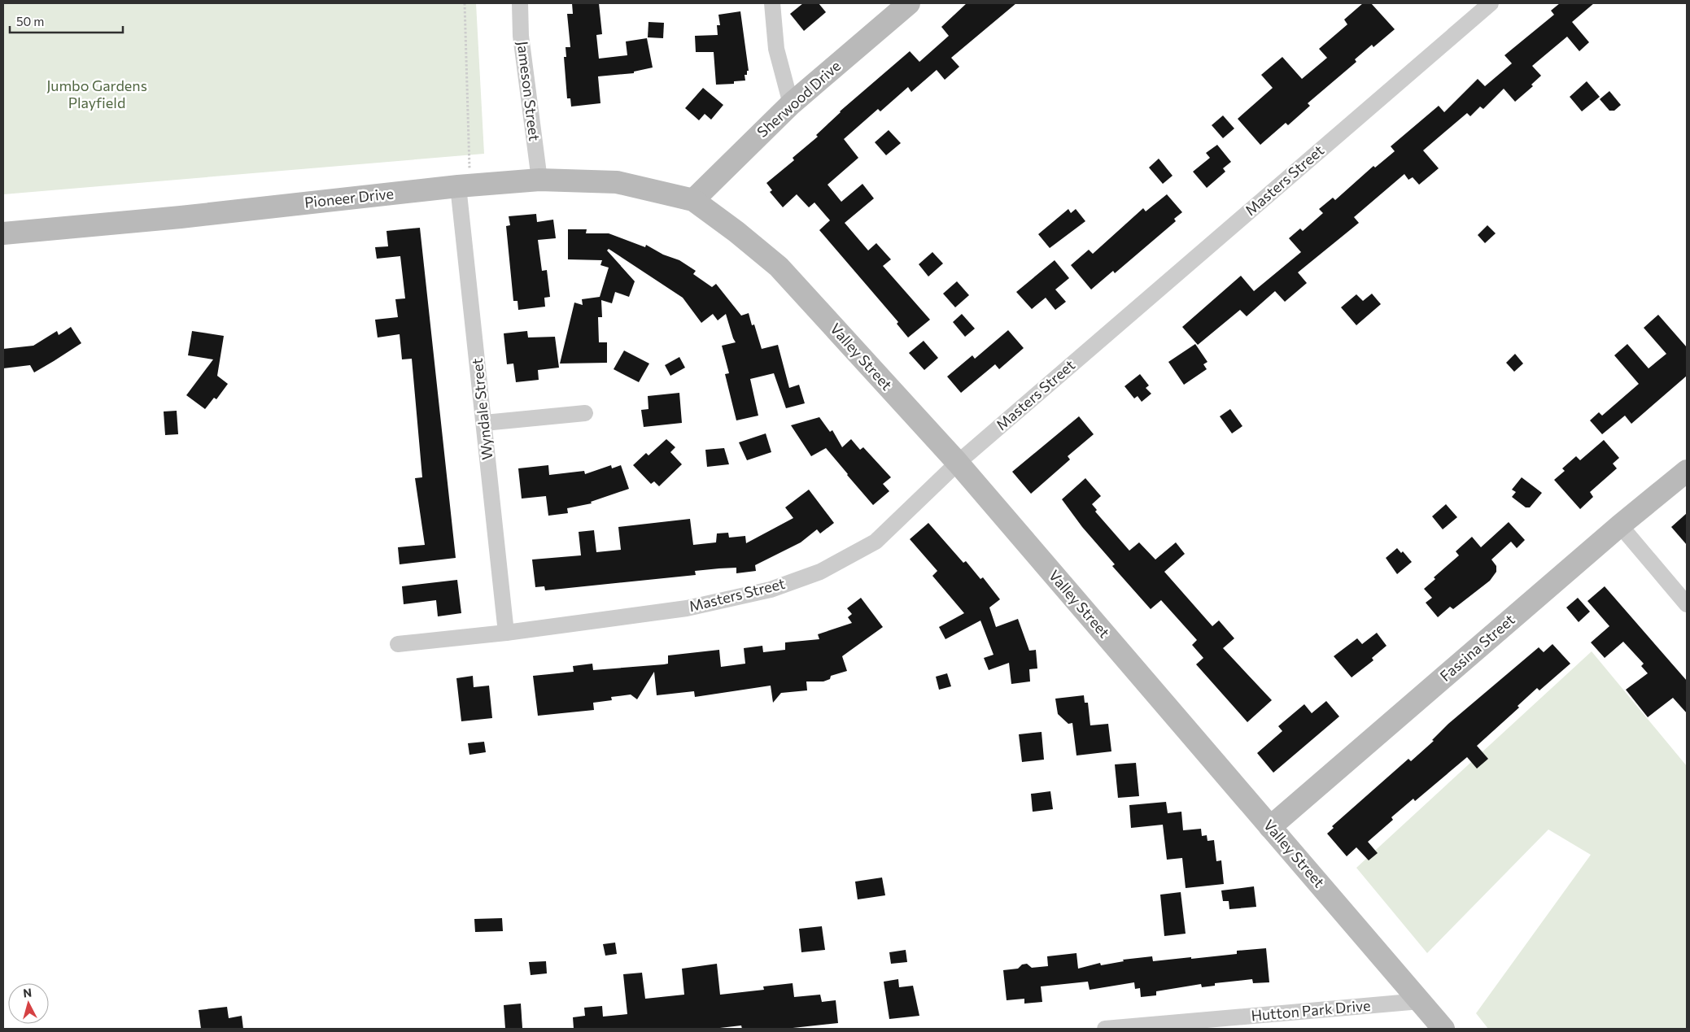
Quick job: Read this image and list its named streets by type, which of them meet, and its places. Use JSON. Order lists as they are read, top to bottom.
{
  "streets": {
    "street": [
      "Jameson Street",
      "Sherwood Drive",
      "Masters Street",
      "Pioneer Drive",
      "Valley Street",
      "Wyndale Street",
      "Fassina Street",
      "Hutton Park Drive"
    ]
  },
  "crossings": [
    ["Jameson Street", "Pioneer Drive"],
    ["Sherwood Drive", "Pioneer Drive"],
    ["Sherwood Drive", "Valley Street"],
    ["Masters Street", "Valley Street"],
    ["Masters Street", "Wyndale Street"],
    ["Pioneer Drive", "Valley Street"],
    ["Pioneer Drive", "Wyndale Street"],
    ["Valley Street", "Fassina Street"],
    ["Valley Street", "Hutton Park Drive"]
  ],
  "parks": ["Jumbo Gardens Playfield"],
  "scale_bar": "50 m",
  "north": "top"
}
